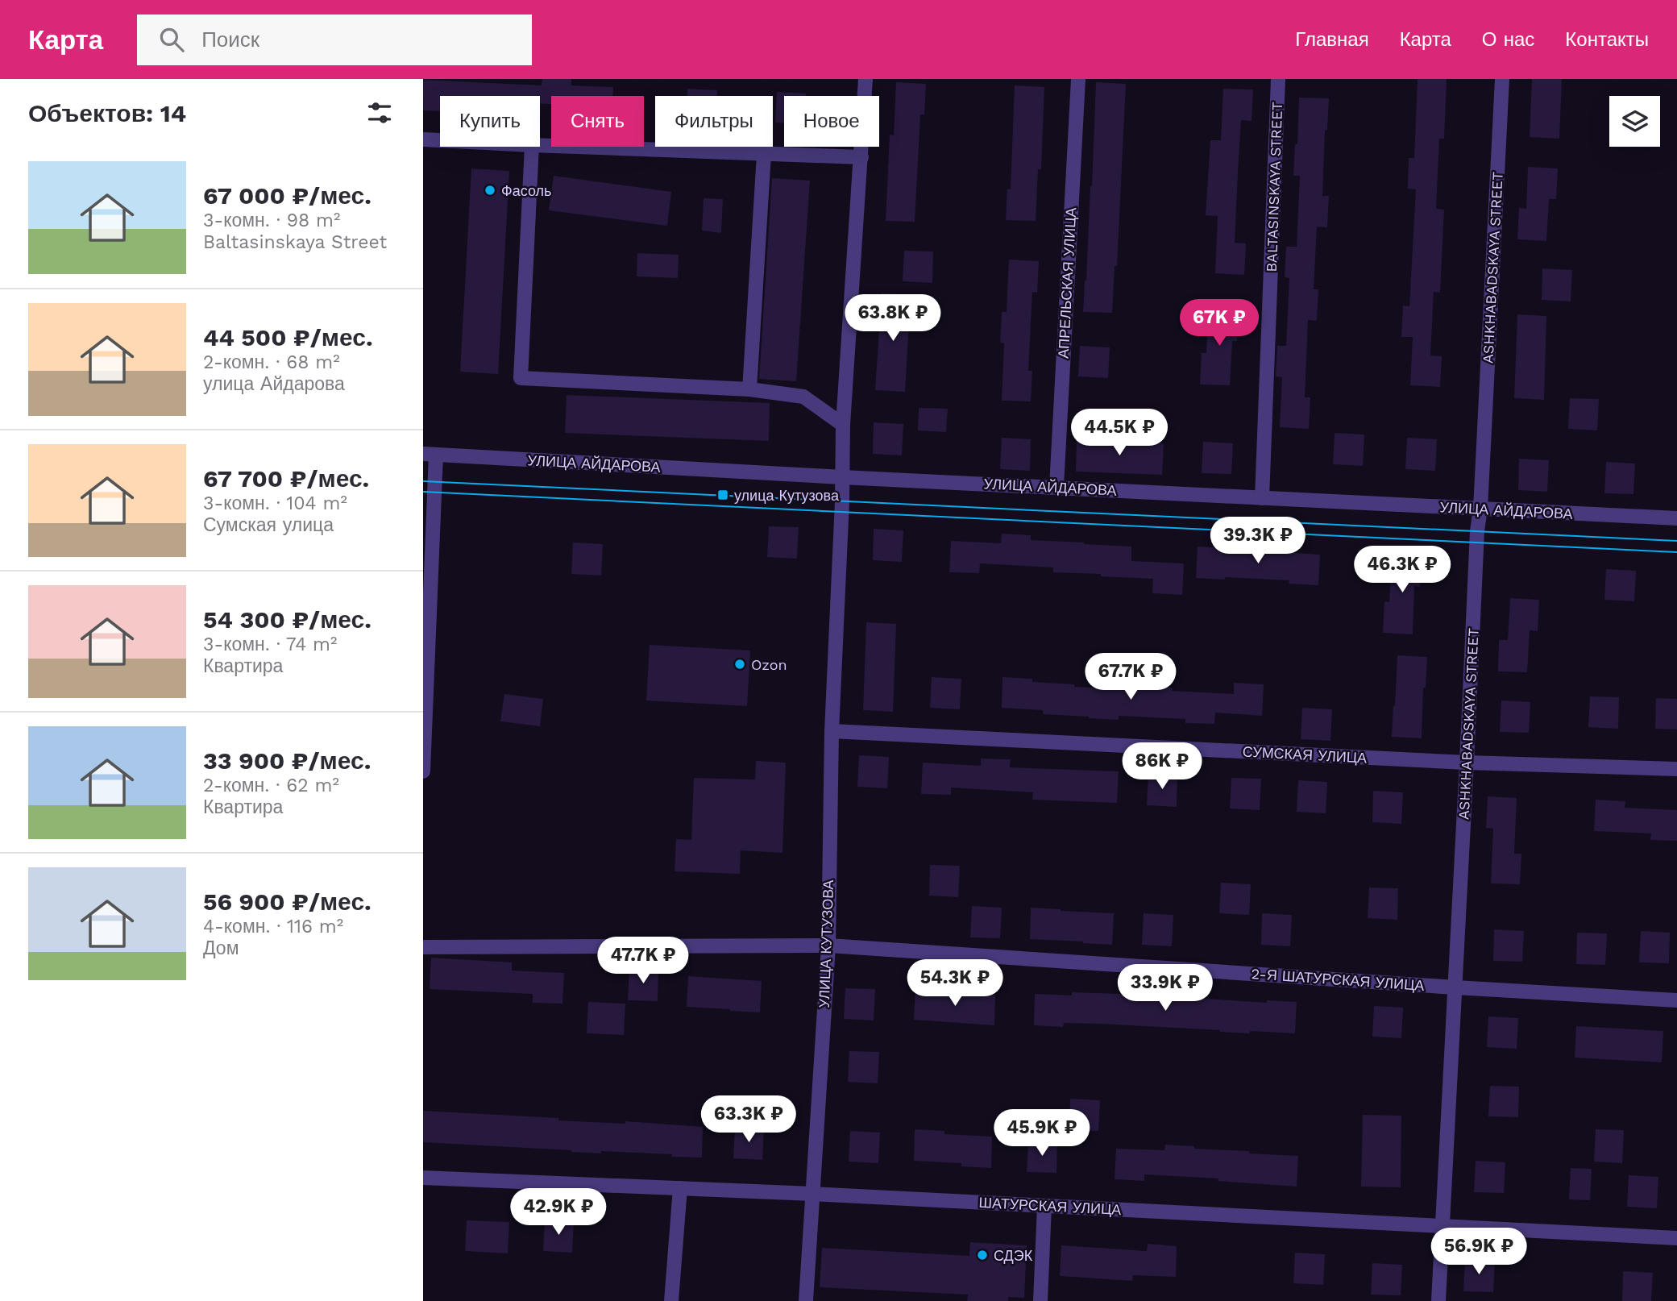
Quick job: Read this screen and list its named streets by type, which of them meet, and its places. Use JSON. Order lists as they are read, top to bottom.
{
  "streets": {
    "street": [
      "BALTASINSKAYA STREET",
      "ASHKHABADSKAYA STREET",
      "АПРЕЛЬСКАЯ УЛИЦА",
      "УЛИЦА АЙДАРОВА",
      "СУМСКАЯ УЛИЦА",
      "УЛИЦА КУТУЗОВА",
      "2-Я ШАТУРСКАЯ УЛИЦА",
      "ШАТУРСКАЯ УЛИЦА"
    ]
  },
  "crossings": [
    ["BALTASINSKAYA STREET", "УЛИЦА АЙДАРОВА"],
    ["ASHKHABADSKAYA STREET", "УЛИЦА АЙДАРОВА"],
    ["ASHKHABADSKAYA STREET", "СУМСКАЯ УЛИЦА"],
    ["ASHKHABADSKAYA STREET", "2-Я ШАТУРСКАЯ УЛИЦА"],
    ["ASHKHABADSKAYA STREET", "ШАТУРСКАЯ УЛИЦА"],
    ["АПРЕЛЬСКАЯ УЛИЦА", "УЛИЦА АЙДАРОВА"],
    ["УЛИЦА АЙДАРОВА", "УЛИЦА КУТУЗОВА"],
    ["СУМСКАЯ УЛИЦА", "УЛИЦА КУТУЗОВА"],
    ["УЛИЦА КУТУЗОВА", "2-Я ШАТУРСКАЯ УЛИЦА"],
    ["УЛИЦА КУТУЗОВА", "ШАТУРСКАЯ УЛИЦА"]
  ],
  "places": {
    "other": ["Фасоль", "Ozon", "СДЭК"],
    "transit": ["улица Кутузова"]
  },
  "page": {
    "header": "Карта",
    "search": "Поиск",
    "nav": [
      "Главная",
      "Карта",
      "О нас",
      "Контакты"
    ],
    "heading": "Объектов: 14",
    "chip": [
      "Купить",
      "Снять",
      "Фильтры",
      "Новое"
    ],
    "list": [
      {
        "name": "67 000 ₽/мес.",
        "note": "3-комн. · 98 m² · Baltasinskaya Street"
      },
      {
        "name": "44 500 ₽/мес.",
        "note": "2-комн. · 68 m² · улица Айдарова"
      },
      {
        "name": "67 700 ₽/мес.",
        "note": "3-комн. · 104 m² · Сумская улица"
      },
      {
        "name": "54 300 ₽/мес.",
        "note": "3-комн. · 74 m² · Квартира"
      },
      {
        "name": "33 900 ₽/мес.",
        "note": "2-комн. · 62 m² · Квартира"
      },
      {
        "name": "56 900 ₽/мес.",
        "note": "4-комн. · 116 m² · Дом"
      }
    ],
    "price": [
      "63.8K ₽",
      "67K ₽",
      "44.5K ₽",
      "39.3K ₽",
      "46.3K ₽",
      "67.7K ₽",
      "86K ₽",
      "47.7K ₽",
      "54.3K ₽",
      "33.9K ₽",
      "63.3K ₽",
      "45.9K ₽",
      "42.9K ₽",
      "56.9K ₽"
    ]
  }
}
